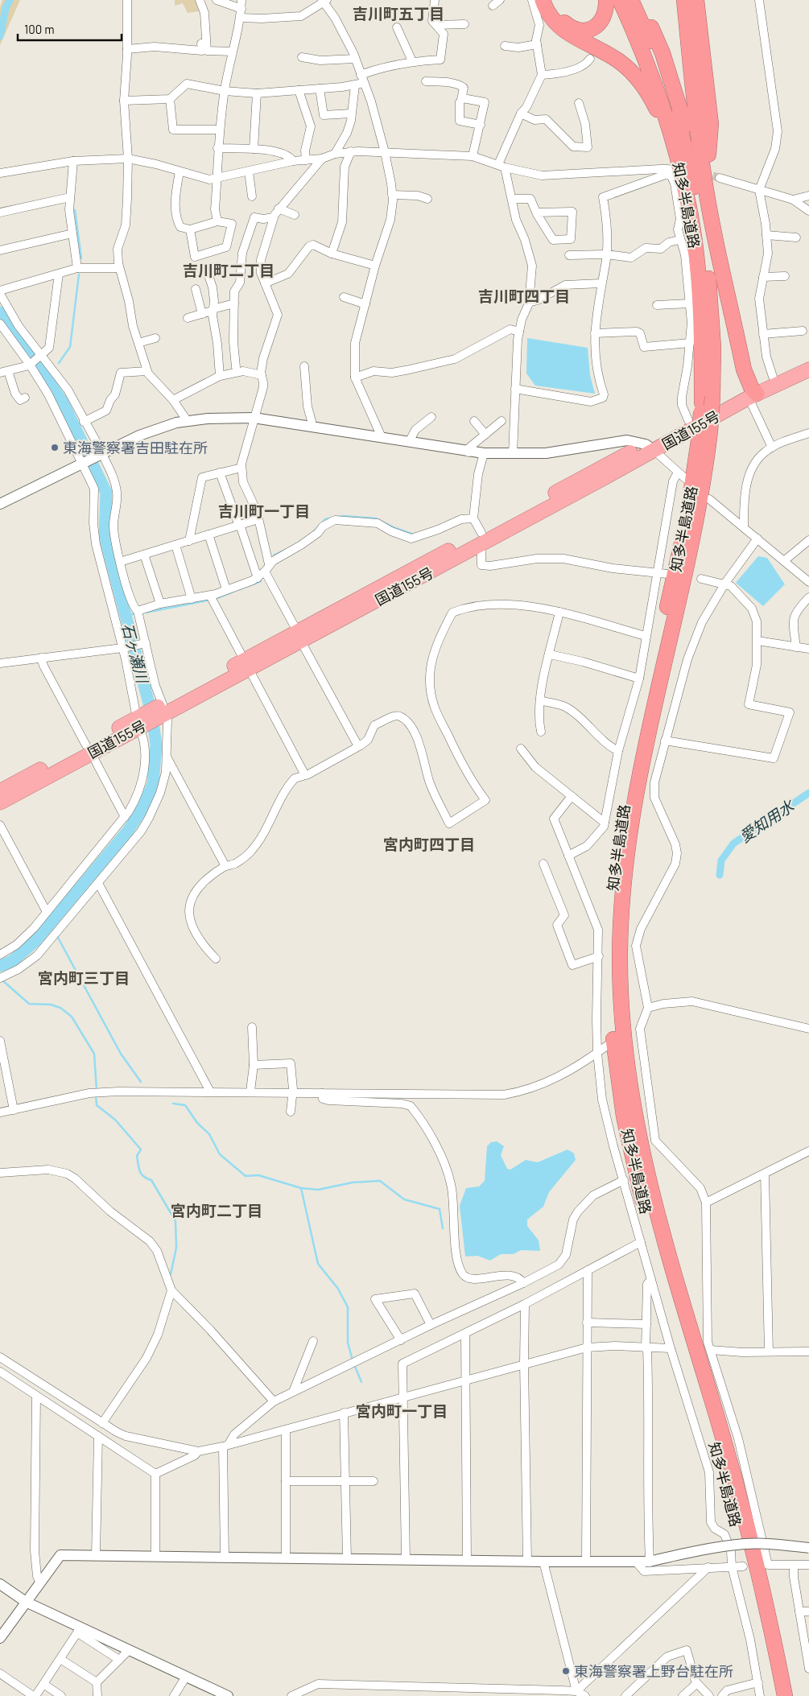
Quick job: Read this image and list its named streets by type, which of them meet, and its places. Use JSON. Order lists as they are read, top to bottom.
{
  "streets": {
    "highway": ["知多半島道路", "国道155号"]
  },
  "districts": [
    "吉川町五丁目",
    "吉川町二丁目",
    "吉川町四丁目",
    "吉川町一丁目",
    "宮内町四丁目",
    "宮内町三丁目",
    "宮内町二丁目",
    "宮内町一丁目"
  ],
  "water": ["石ヶ瀬川", "愛知用水"],
  "places": ["東海警察署吉田駐在所", "東海警察署上野台駐在所"],
  "scale_bar": "100 m"
}
